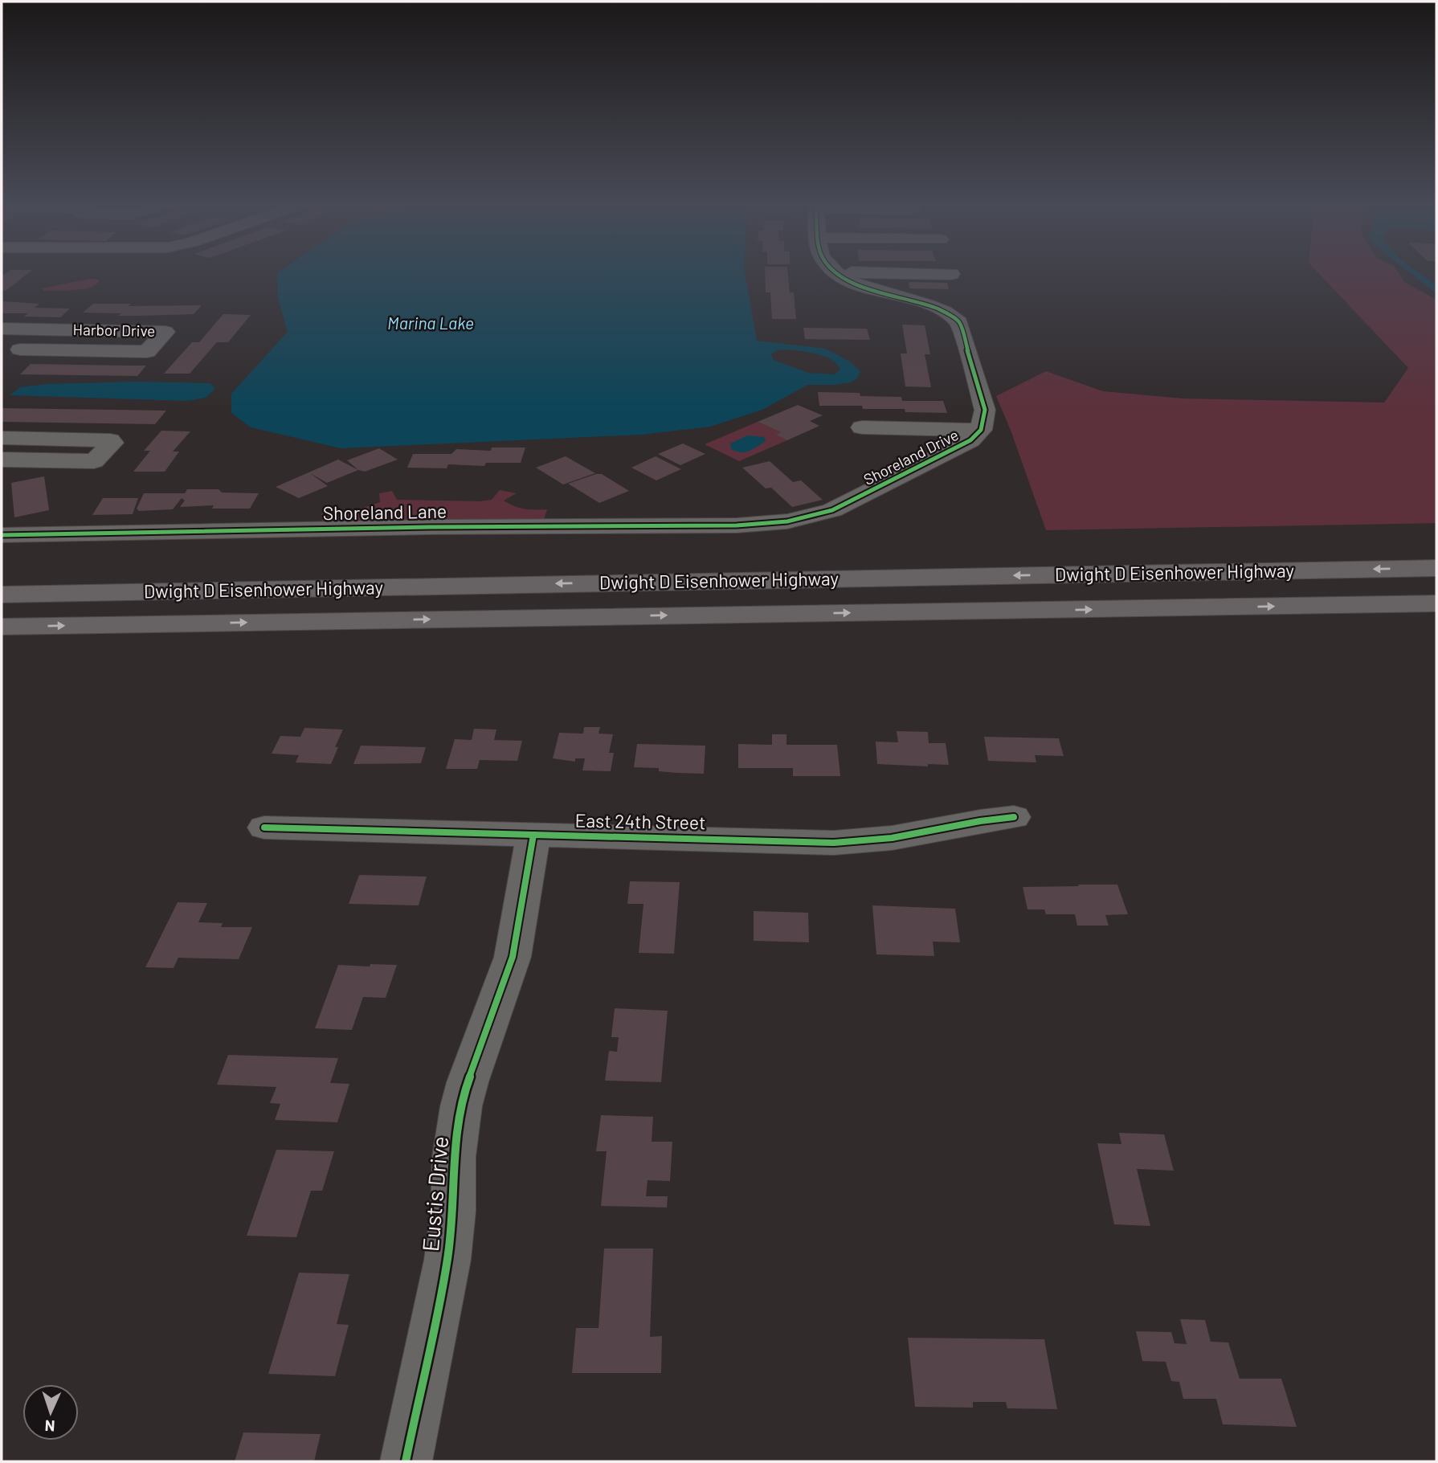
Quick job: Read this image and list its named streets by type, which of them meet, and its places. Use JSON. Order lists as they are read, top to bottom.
{
  "streets": {
    "highway": ["Dwight D Eisenhower Highway"],
    "street": [
      "Harbor Drive",
      "Shoreland Drive",
      "Shoreland Lane",
      "East 24th Street",
      "Eustis Drive"
    ]
  },
  "crossings": [
    ["Shoreland Drive", "Shoreland Lane"],
    ["East 24th Street", "Eustis Drive"]
  ],
  "water": ["Marina Lake"],
  "north": "bottom"
}
